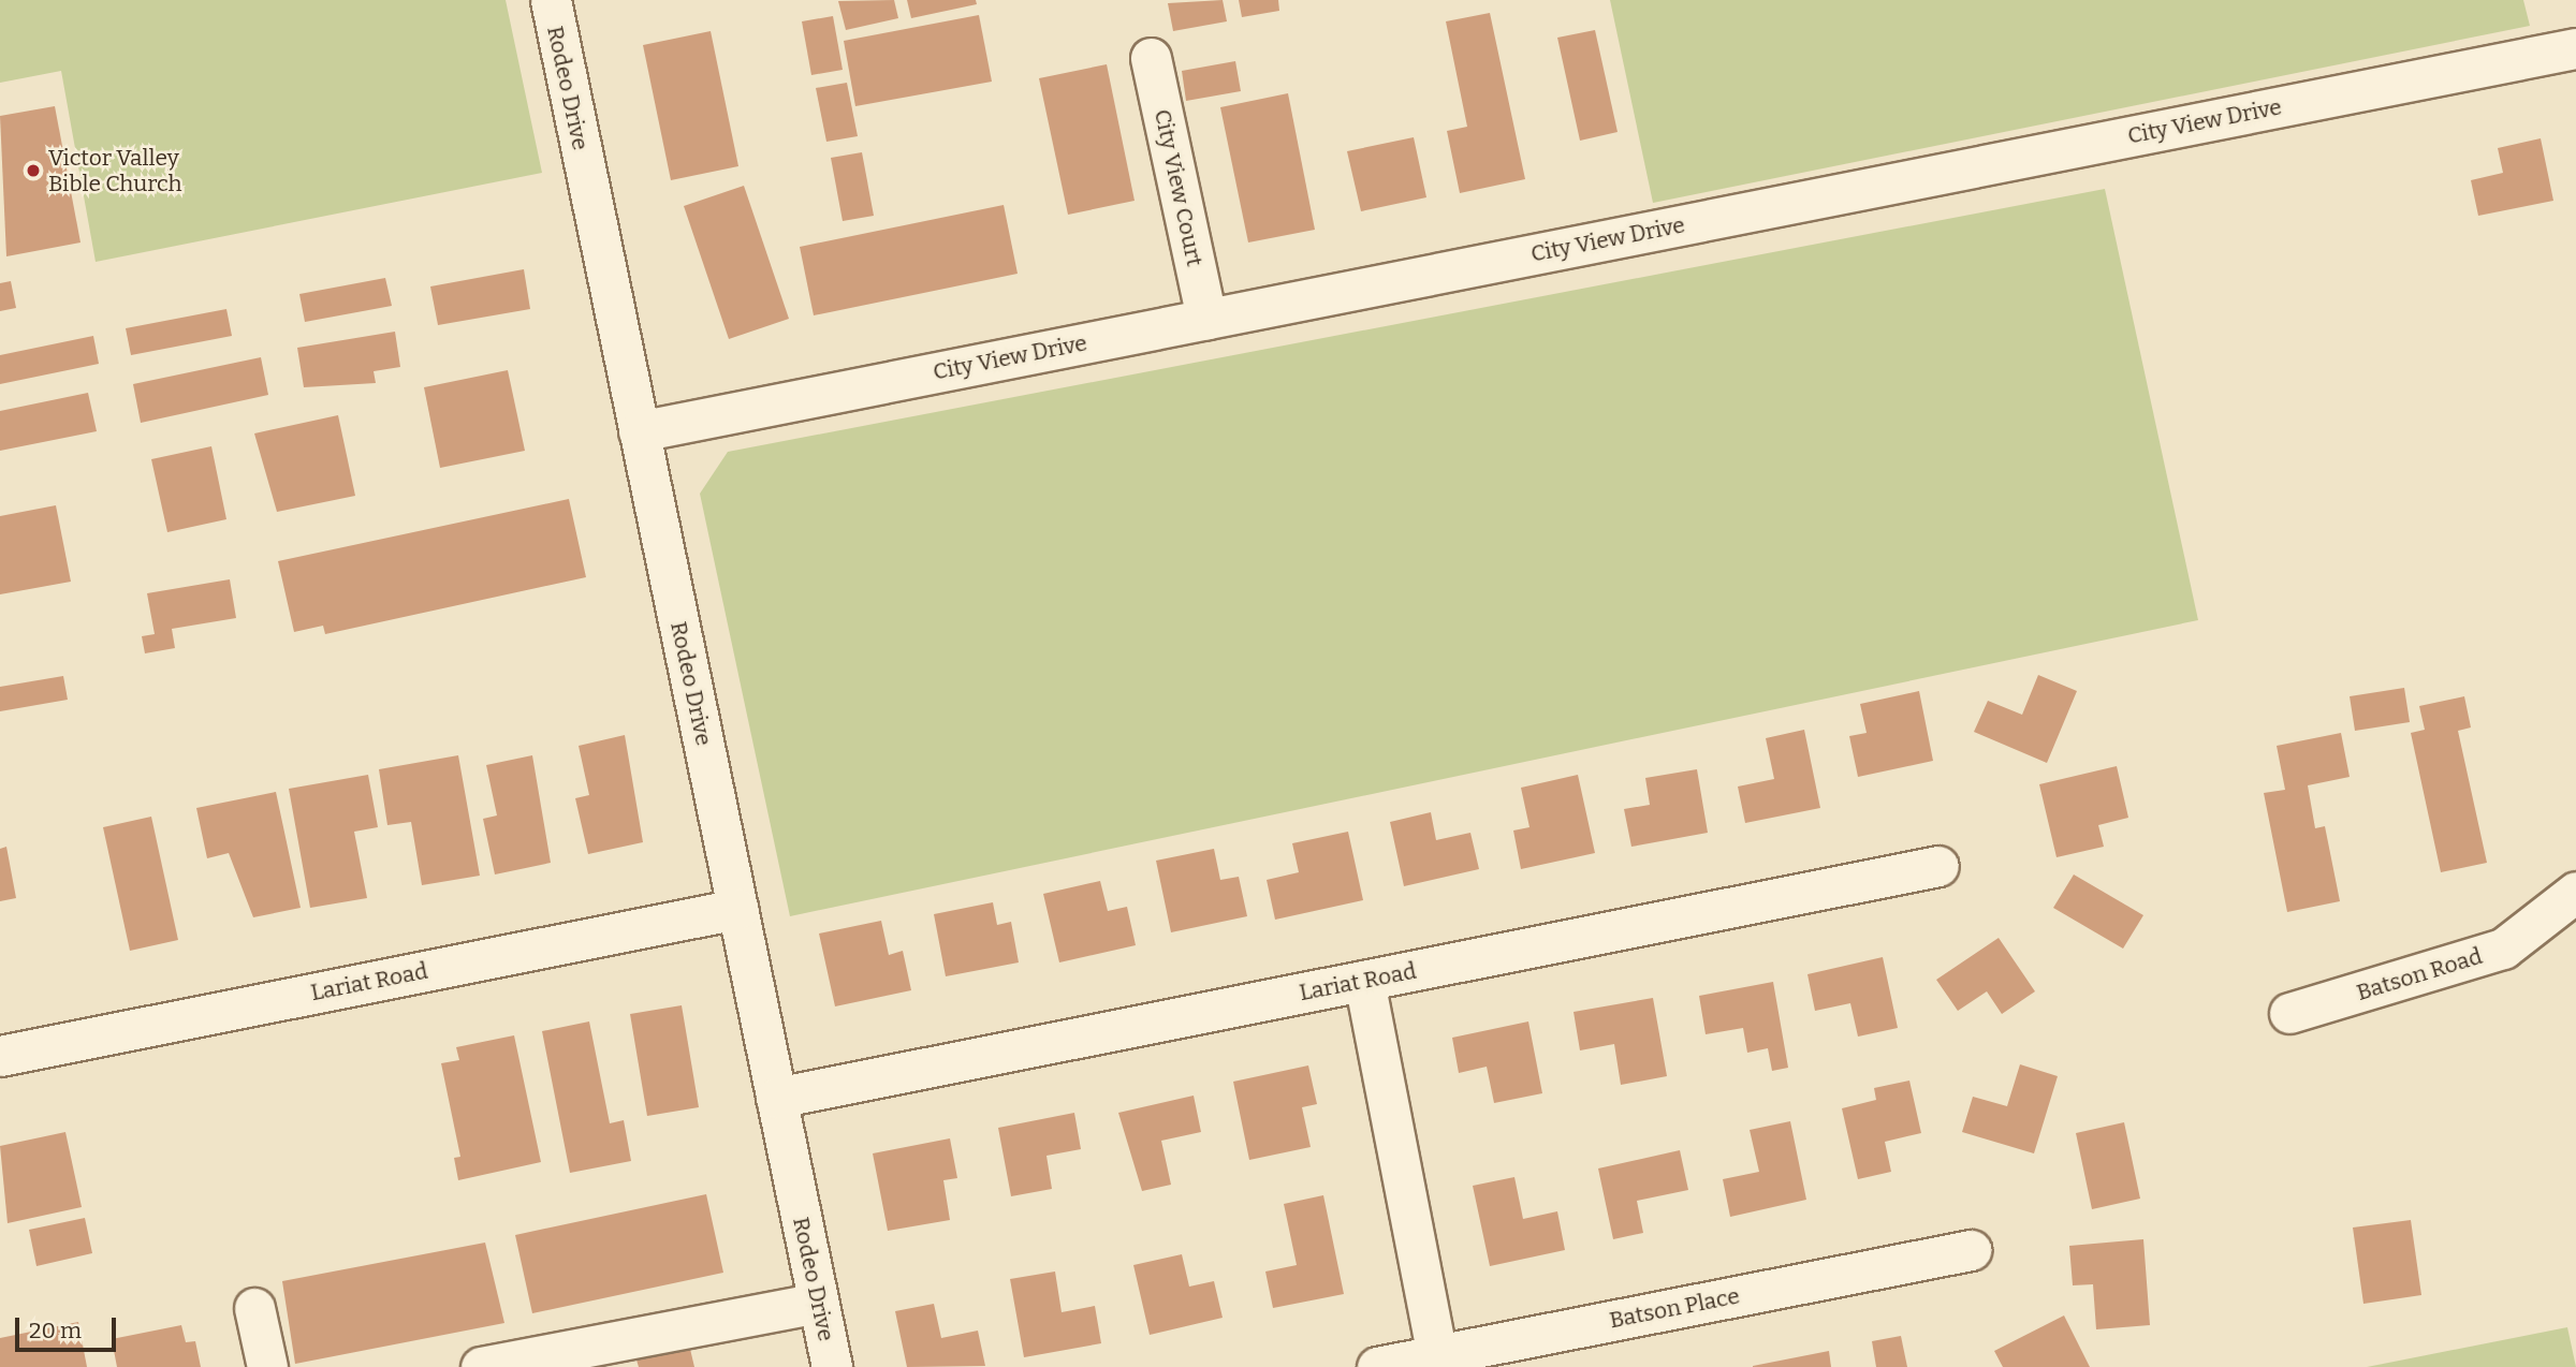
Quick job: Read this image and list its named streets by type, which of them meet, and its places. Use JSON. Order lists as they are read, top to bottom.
{
  "streets": {
    "street": [
      "Rodeo Drive",
      "City View Drive",
      "City View Court",
      "Batson Road",
      "Lariat Road",
      "Batson Place"
    ]
  },
  "crossings": [
    ["Rodeo Drive", "City View Drive"],
    ["Rodeo Drive", "Lariat Road"],
    ["City View Drive", "City View Court"]
  ],
  "places": ["Victor Valley Bible Church"],
  "scale_bar": "20 m"
}
